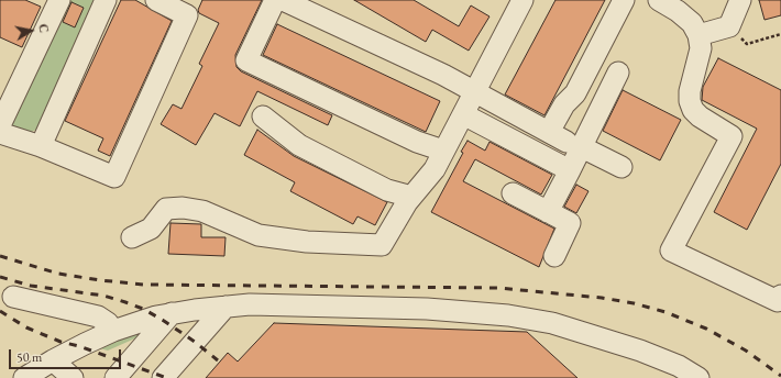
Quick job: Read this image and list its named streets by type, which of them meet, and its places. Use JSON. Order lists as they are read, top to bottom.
{
  "scale_bar": "50 m",
  "north": "right"
}
